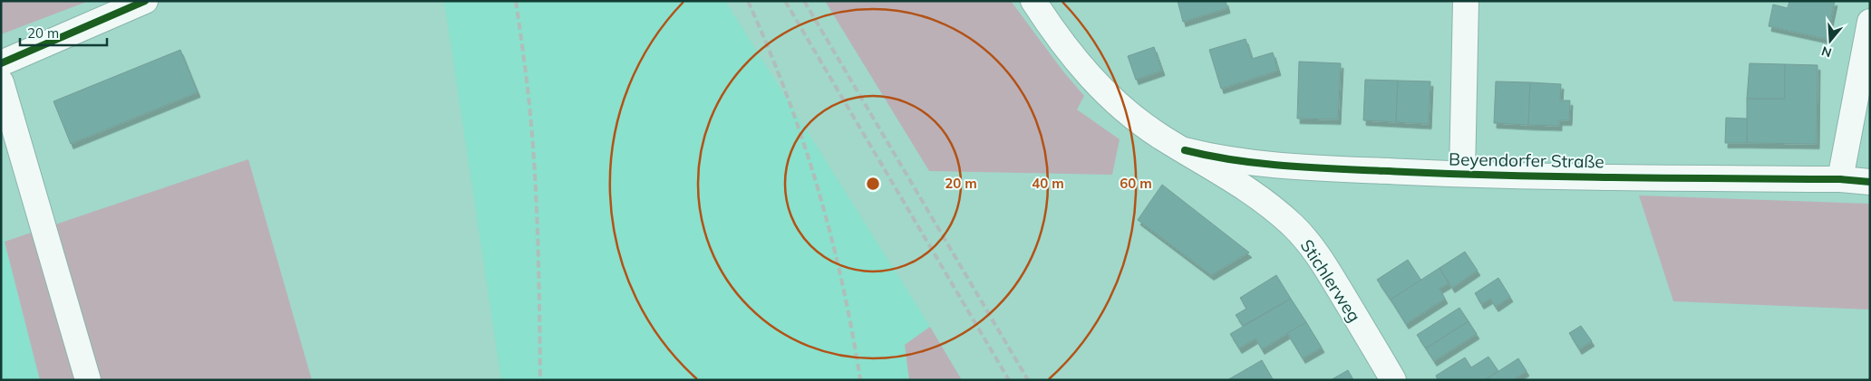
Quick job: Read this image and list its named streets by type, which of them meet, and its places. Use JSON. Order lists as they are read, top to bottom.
{
  "streets": {
    "street": ["Beyendorfer Straße", "Stichlerweg"]
  },
  "crossings": [
    ["Beyendorfer Straße", "Stichlerweg"]
  ],
  "scale_bar": "20 m",
  "north": "bottom",
  "rings": ["20 m", "40 m", "60 m"]
}
